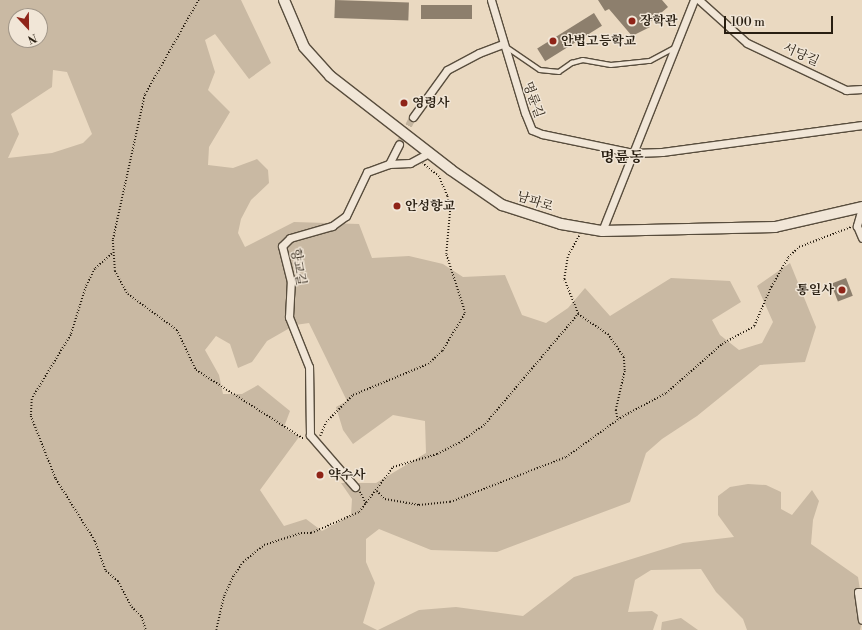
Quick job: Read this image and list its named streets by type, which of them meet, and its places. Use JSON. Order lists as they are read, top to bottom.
{
  "streets": {
    "street": [
      "서당길",
      "명륜길",
      "남파로",
      "향교길"
    ]
  },
  "districts": ["명륜동"],
  "places": [
    "장학관",
    "안법고등학교",
    "영령사",
    "안성향교",
    "통일사",
    "약수사"
  ],
  "scale_bar": "100 m",
  "north": "bottom"
}
